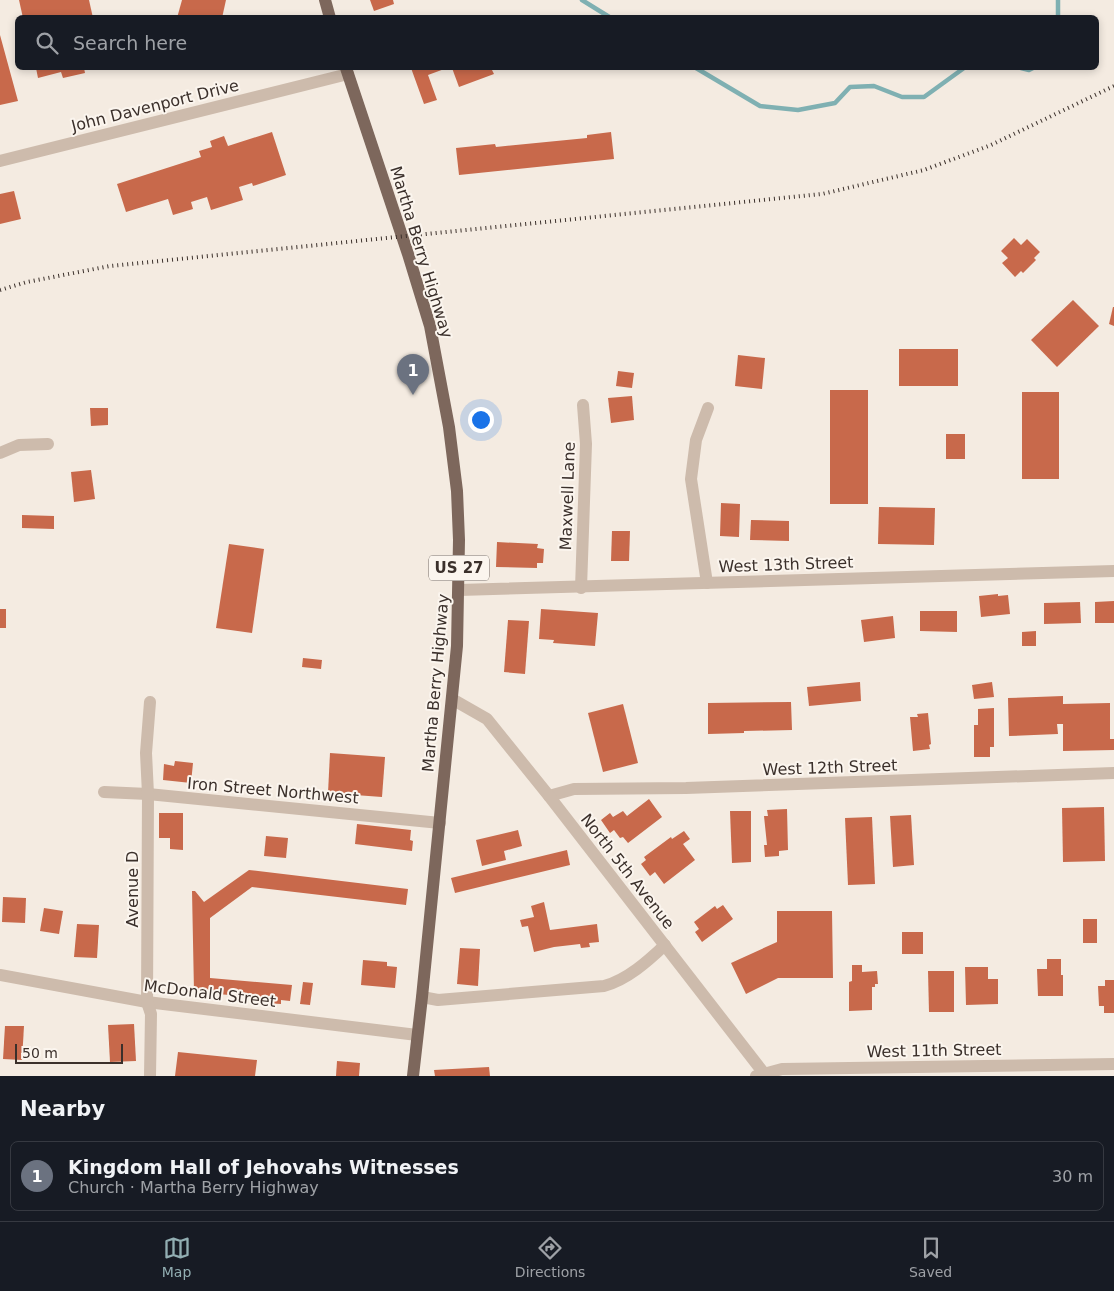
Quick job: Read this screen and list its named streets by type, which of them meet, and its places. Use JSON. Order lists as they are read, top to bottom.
{
  "streets": {
    "main road": ["Martha Berry Highway", "US 27"],
    "street": [
      "John Davenport Drive",
      "Maxwell Lane",
      "West 13th Street",
      "West 12th Street",
      "Iron Street Northwest",
      "North 5th Avenue",
      "Avenue D",
      "McDonald Street",
      "West 11th Street"
    ]
  },
  "crossings": [
    ["John Davenport Drive", "Martha Berry Highway"],
    ["Martha Berry Highway", "West 13th Street"],
    ["Martha Berry Highway", "Iron Street Northwest"],
    ["Martha Berry Highway", "North 5th Avenue"],
    ["Martha Berry Highway", "McDonald Street"],
    ["Maxwell Lane", "West 13th Street"],
    ["West 12th Street", "North 5th Avenue"],
    ["Iron Street Northwest", "Avenue D"],
    ["North 5th Avenue", "West 11th Street"],
    ["Avenue D", "McDonald Street"]
  ],
  "scale_bar": "50 m",
  "page": {
    "search": "Search here",
    "pins": "1",
    "scale": "50 m",
    "heading": "Nearby",
    "list": [
      {
        "mark": "1",
        "name": "Kingdom Hall of Jehovahs Witnesses",
        "note": "Church · Martha Berry Highway",
        "value": "30 m"
      }
    ],
    "nav": ["Map", "Directions", "Saved"]
  }
}
